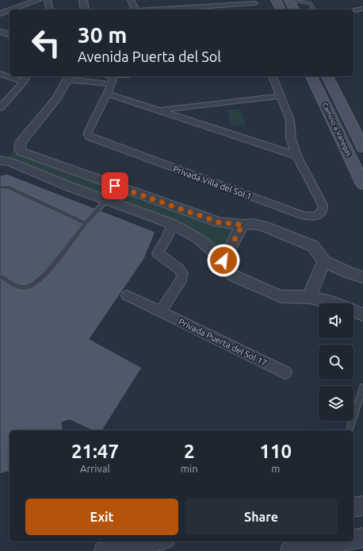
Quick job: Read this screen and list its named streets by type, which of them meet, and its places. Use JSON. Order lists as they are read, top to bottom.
{
  "streets": {
    "main road": ["Camino a Vanegas"],
    "street": ["Privada Villa del Sol 1", "Privada Puerta del Sol 17"]
  },
  "page": {
    "turn": ["30 m", "Avenida Puerta del Sol"],
    "eta": [
      "21:47",
      "Arrival",
      "2",
      "min",
      "110",
      "m"
    ],
    "buttons": ["Exit", "Share"]
  }
}
